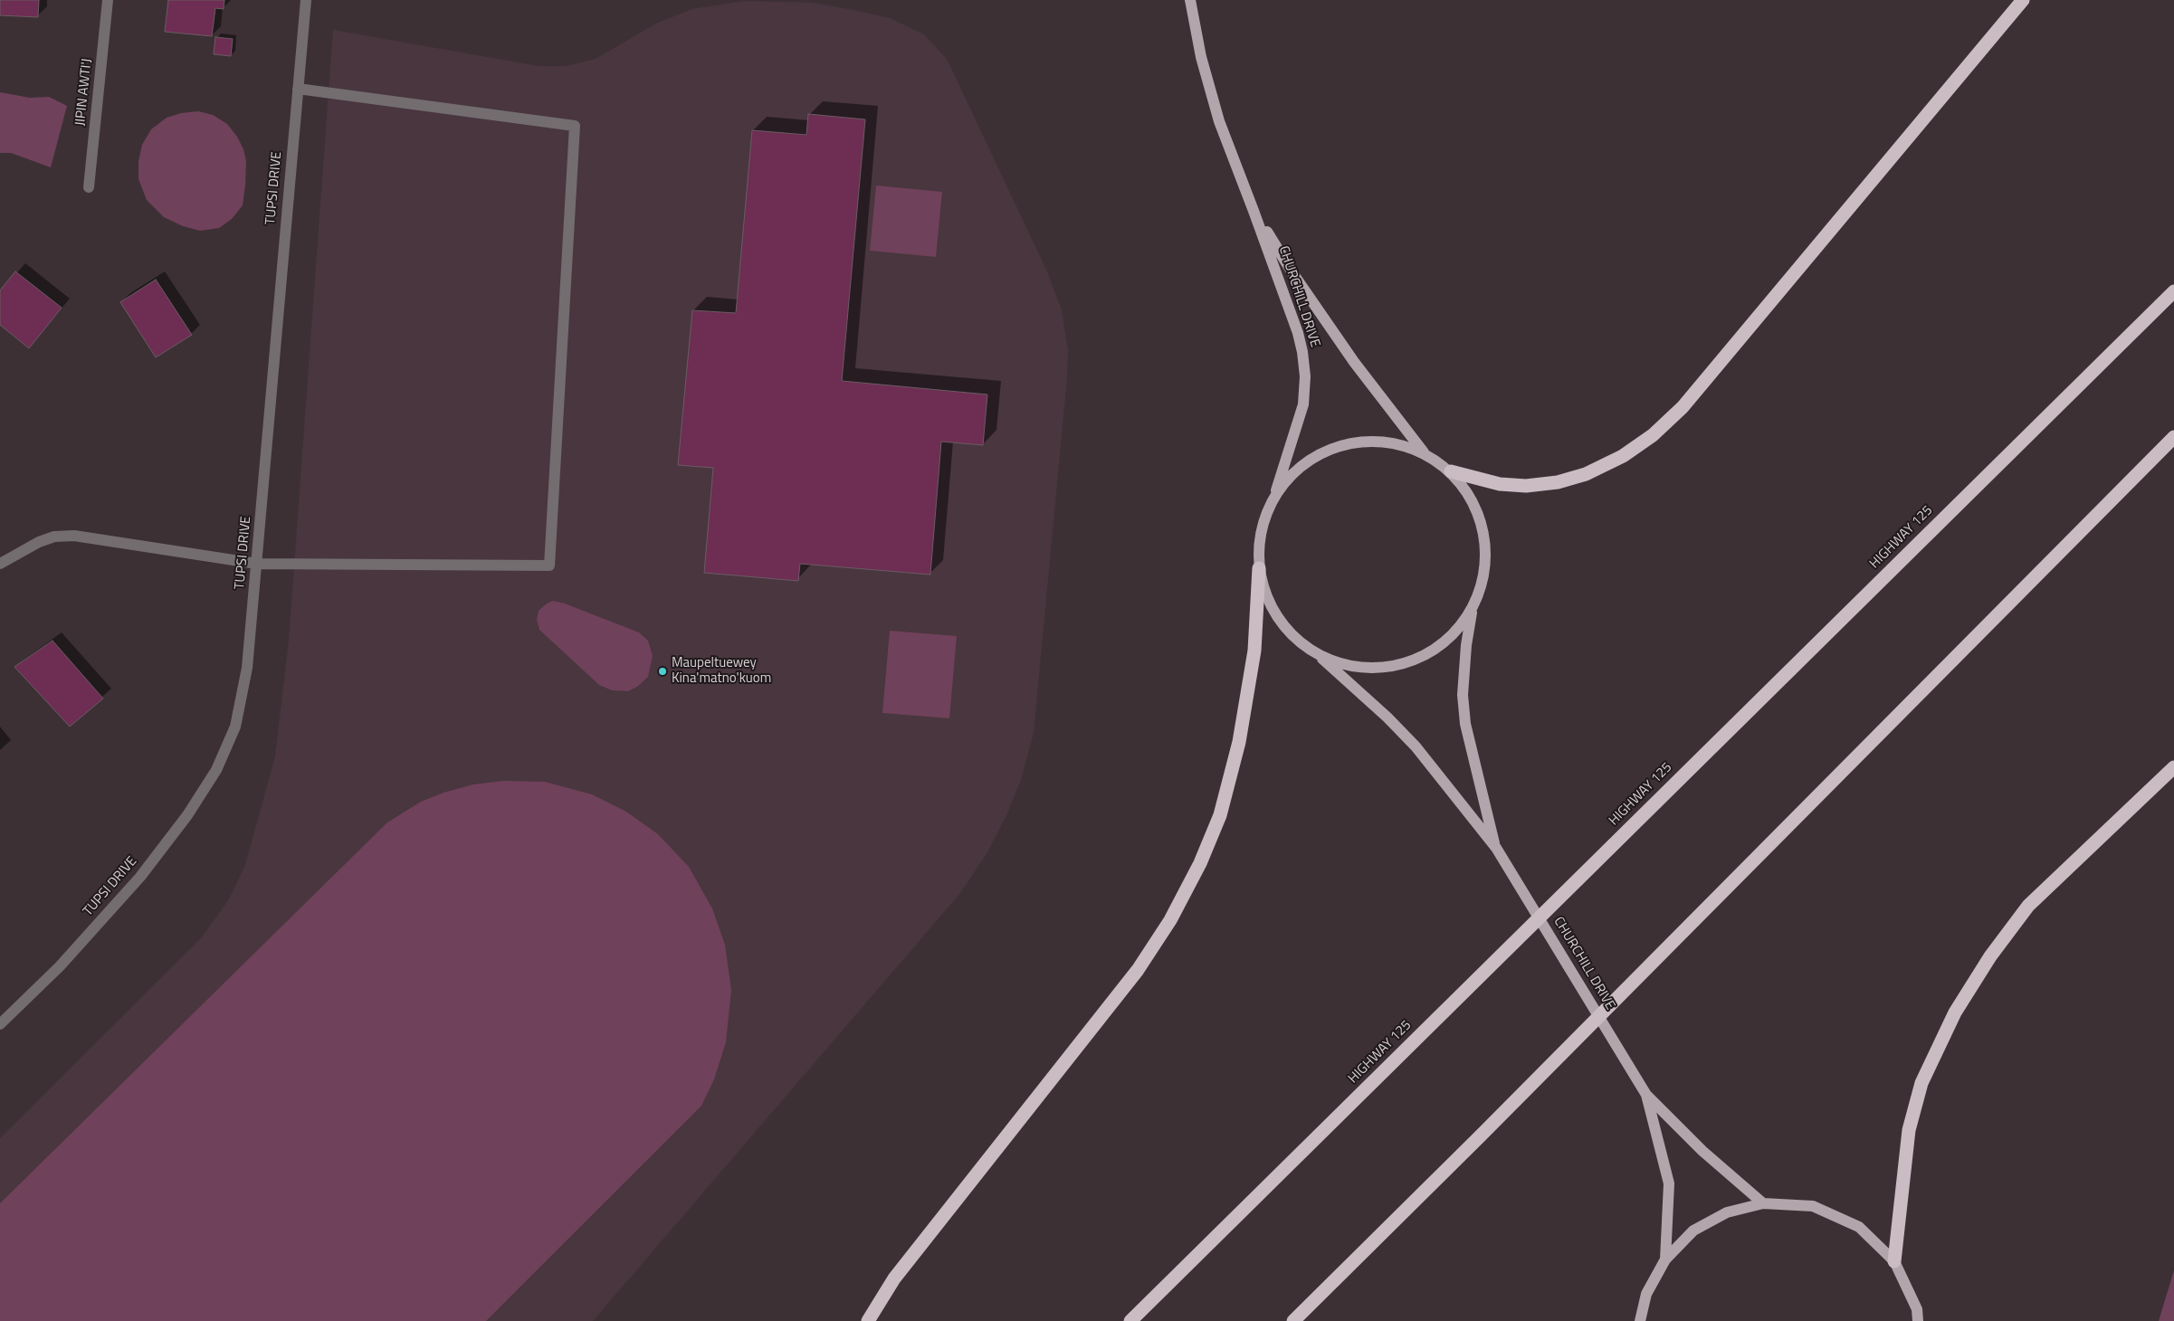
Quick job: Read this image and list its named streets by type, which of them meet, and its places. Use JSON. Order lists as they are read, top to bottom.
{
  "streets": {
    "highway": ["HIGHWAY 125"],
    "main road": ["CHURCHILL DRIVE"],
    "street": ["JIPIN AWTI'J", "TUPSI DRIVE"]
  },
  "places": ["Maupeltuewey Kina'matno'kuom"]
}
